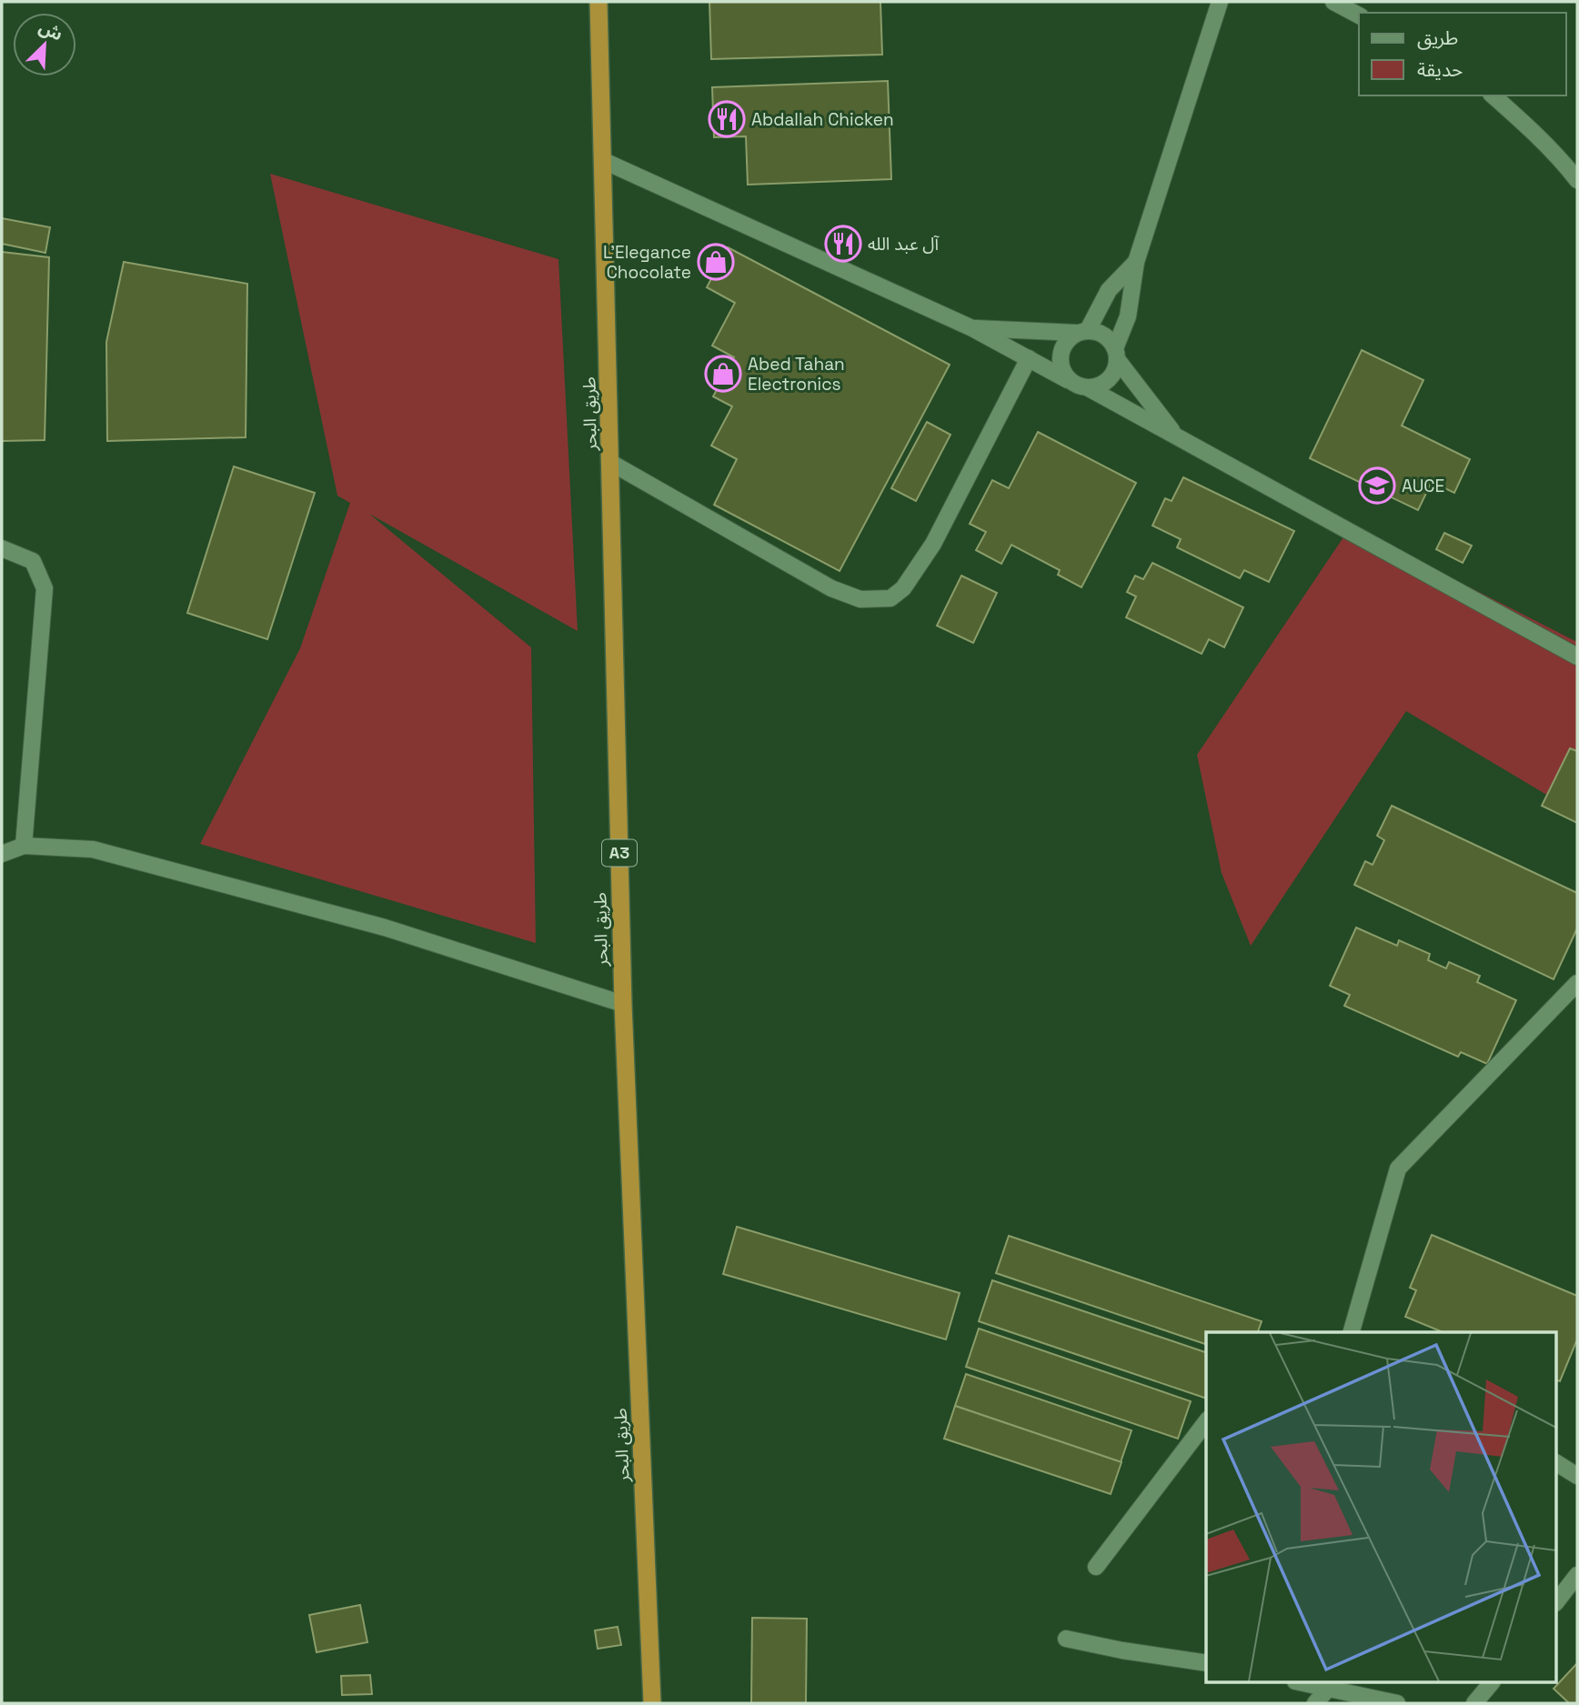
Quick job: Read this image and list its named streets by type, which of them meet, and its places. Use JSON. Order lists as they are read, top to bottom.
{
  "streets": {
    "highway": ["طريق البحر", "A3"]
  },
  "places": {
    "restaurant": ["Abdallah Chicken", "آل عبد الله"],
    "shop": ["L’Elegance Chocolate", "Abed Tahan Electronics"],
    "school or university": ["AUCE"]
  },
  "legend": ["طريق", "حديقة"],
  "north": "top right"
}
